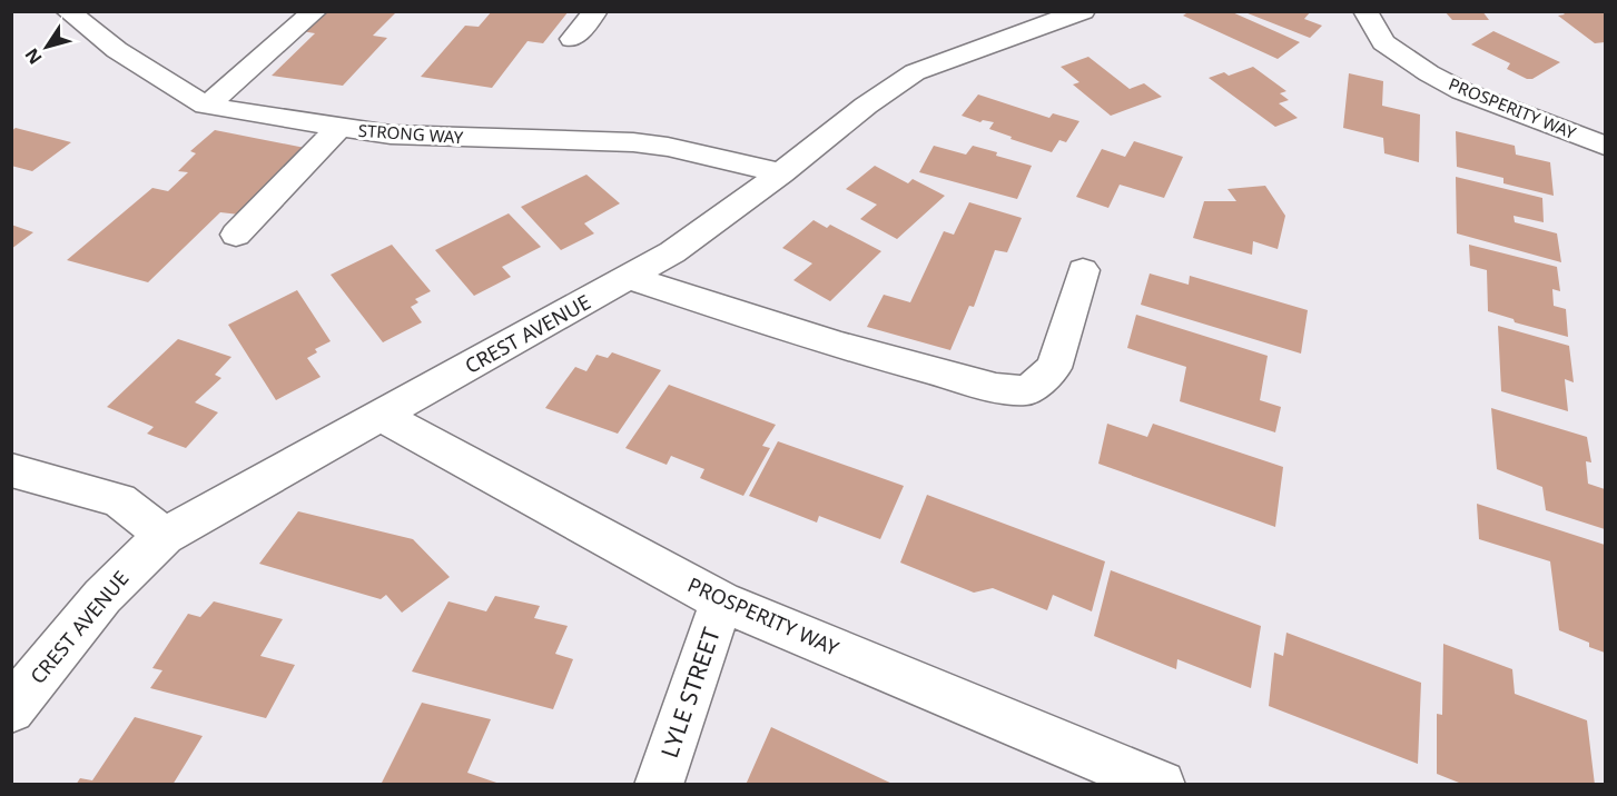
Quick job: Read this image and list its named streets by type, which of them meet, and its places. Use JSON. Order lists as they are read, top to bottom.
{
  "streets": {
    "street": [
      "PROSPERITY WAY",
      "STRONG WAY",
      "CREST AVENUE",
      "LYLE STREET"
    ]
  },
  "crossings": [
    ["PROSPERITY WAY", "CREST AVENUE"],
    ["PROSPERITY WAY", "LYLE STREET"],
    ["STRONG WAY", "CREST AVENUE"]
  ],
  "north": "bottom left"
}
